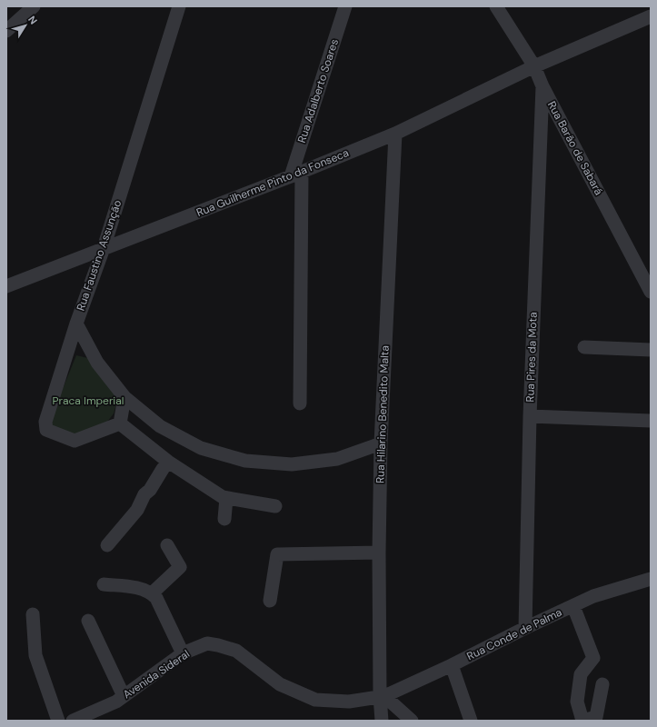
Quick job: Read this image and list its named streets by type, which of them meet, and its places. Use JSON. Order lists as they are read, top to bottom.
{
  "streets": {
    "street": [
      "Rua Adalberto Soares",
      "Rua Barão de Sabará",
      "Rua Guilherme Pinto da Fonseca",
      "Rua Faustino Assunção",
      "Rua Pires da Mota",
      "Rua Hilarino Benedito Malta",
      "Rua Conde de Palma",
      "Avenida Sideral"
    ]
  },
  "crossings": [
    ["Rua Adalberto Soares", "Rua Guilherme Pinto da Fonseca"],
    ["Rua Barão de Sabará", "Rua Guilherme Pinto da Fonseca"],
    ["Rua Barão de Sabará", "Rua Pires da Mota"],
    ["Rua Guilherme Pinto da Fonseca", "Rua Faustino Assunção"],
    ["Rua Guilherme Pinto da Fonseca", "Rua Hilarino Benedito Malta"],
    ["Rua Pires da Mota", "Rua Conde de Palma"],
    ["Rua Hilarino Benedito Malta", "Rua Conde de Palma"],
    ["Rua Hilarino Benedito Malta", "Avenida Sideral"],
    ["Rua Conde de Palma", "Avenida Sideral"]
  ],
  "parks": ["Praca Imperial"],
  "north": "top right"
}
